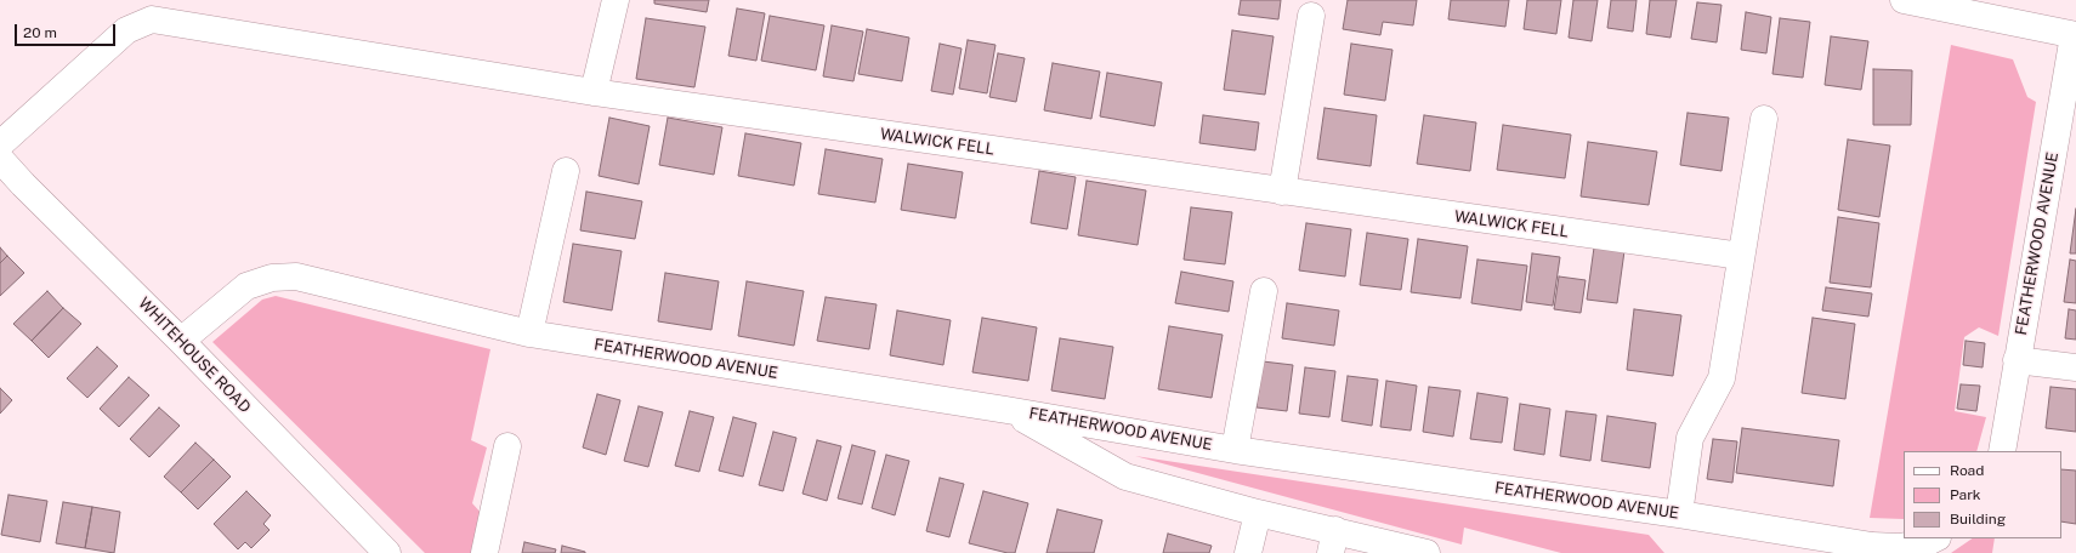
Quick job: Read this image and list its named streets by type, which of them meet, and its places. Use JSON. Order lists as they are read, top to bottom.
{
  "streets": {
    "street": ["WALWICK FELL", "FEATHERWOOD AVENUE", "WHITEHOUSE ROAD"]
  },
  "crossings": [
    ["FEATHERWOOD AVENUE", "WHITEHOUSE ROAD"]
  ],
  "legend": ["Road", "Park", "Building"],
  "scale_bar": "20 m"
}
